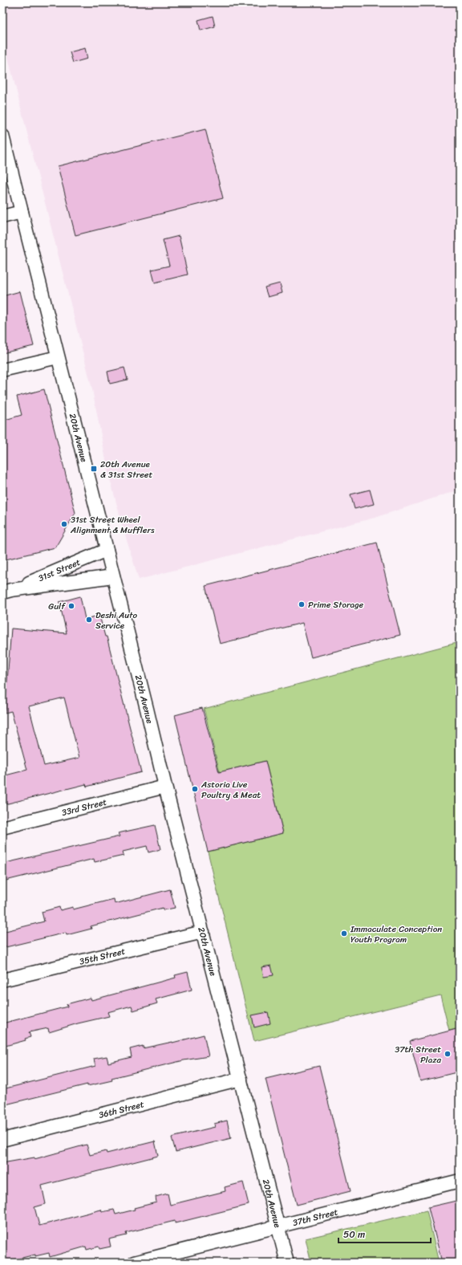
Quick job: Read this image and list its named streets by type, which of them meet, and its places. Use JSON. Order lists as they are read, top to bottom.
{
  "streets": {
    "street": [
      "20th Avenue",
      "31st Street",
      "33rd Street",
      "35th Street",
      "36th Street",
      "37th Street"
    ]
  },
  "crossings": [
    ["20th Avenue", "31st Street"],
    ["20th Avenue", "33rd Street"],
    ["20th Avenue", "35th Street"],
    ["20th Avenue", "36th Street"],
    ["20th Avenue", "37th Street"]
  ],
  "places": {
    "transit": ["20th Avenue & 31st Street"],
    "other": [
      "31st Street Wheel Alignment & Mufflers",
      "Prime Storage",
      "Gulf",
      "Deshi Auto Service",
      "Astoria Live Poultry & Meat",
      "Immaculate Conception Youth Program",
      "37th Street Plaza"
    ]
  },
  "scale_bar": "50 m"
}
